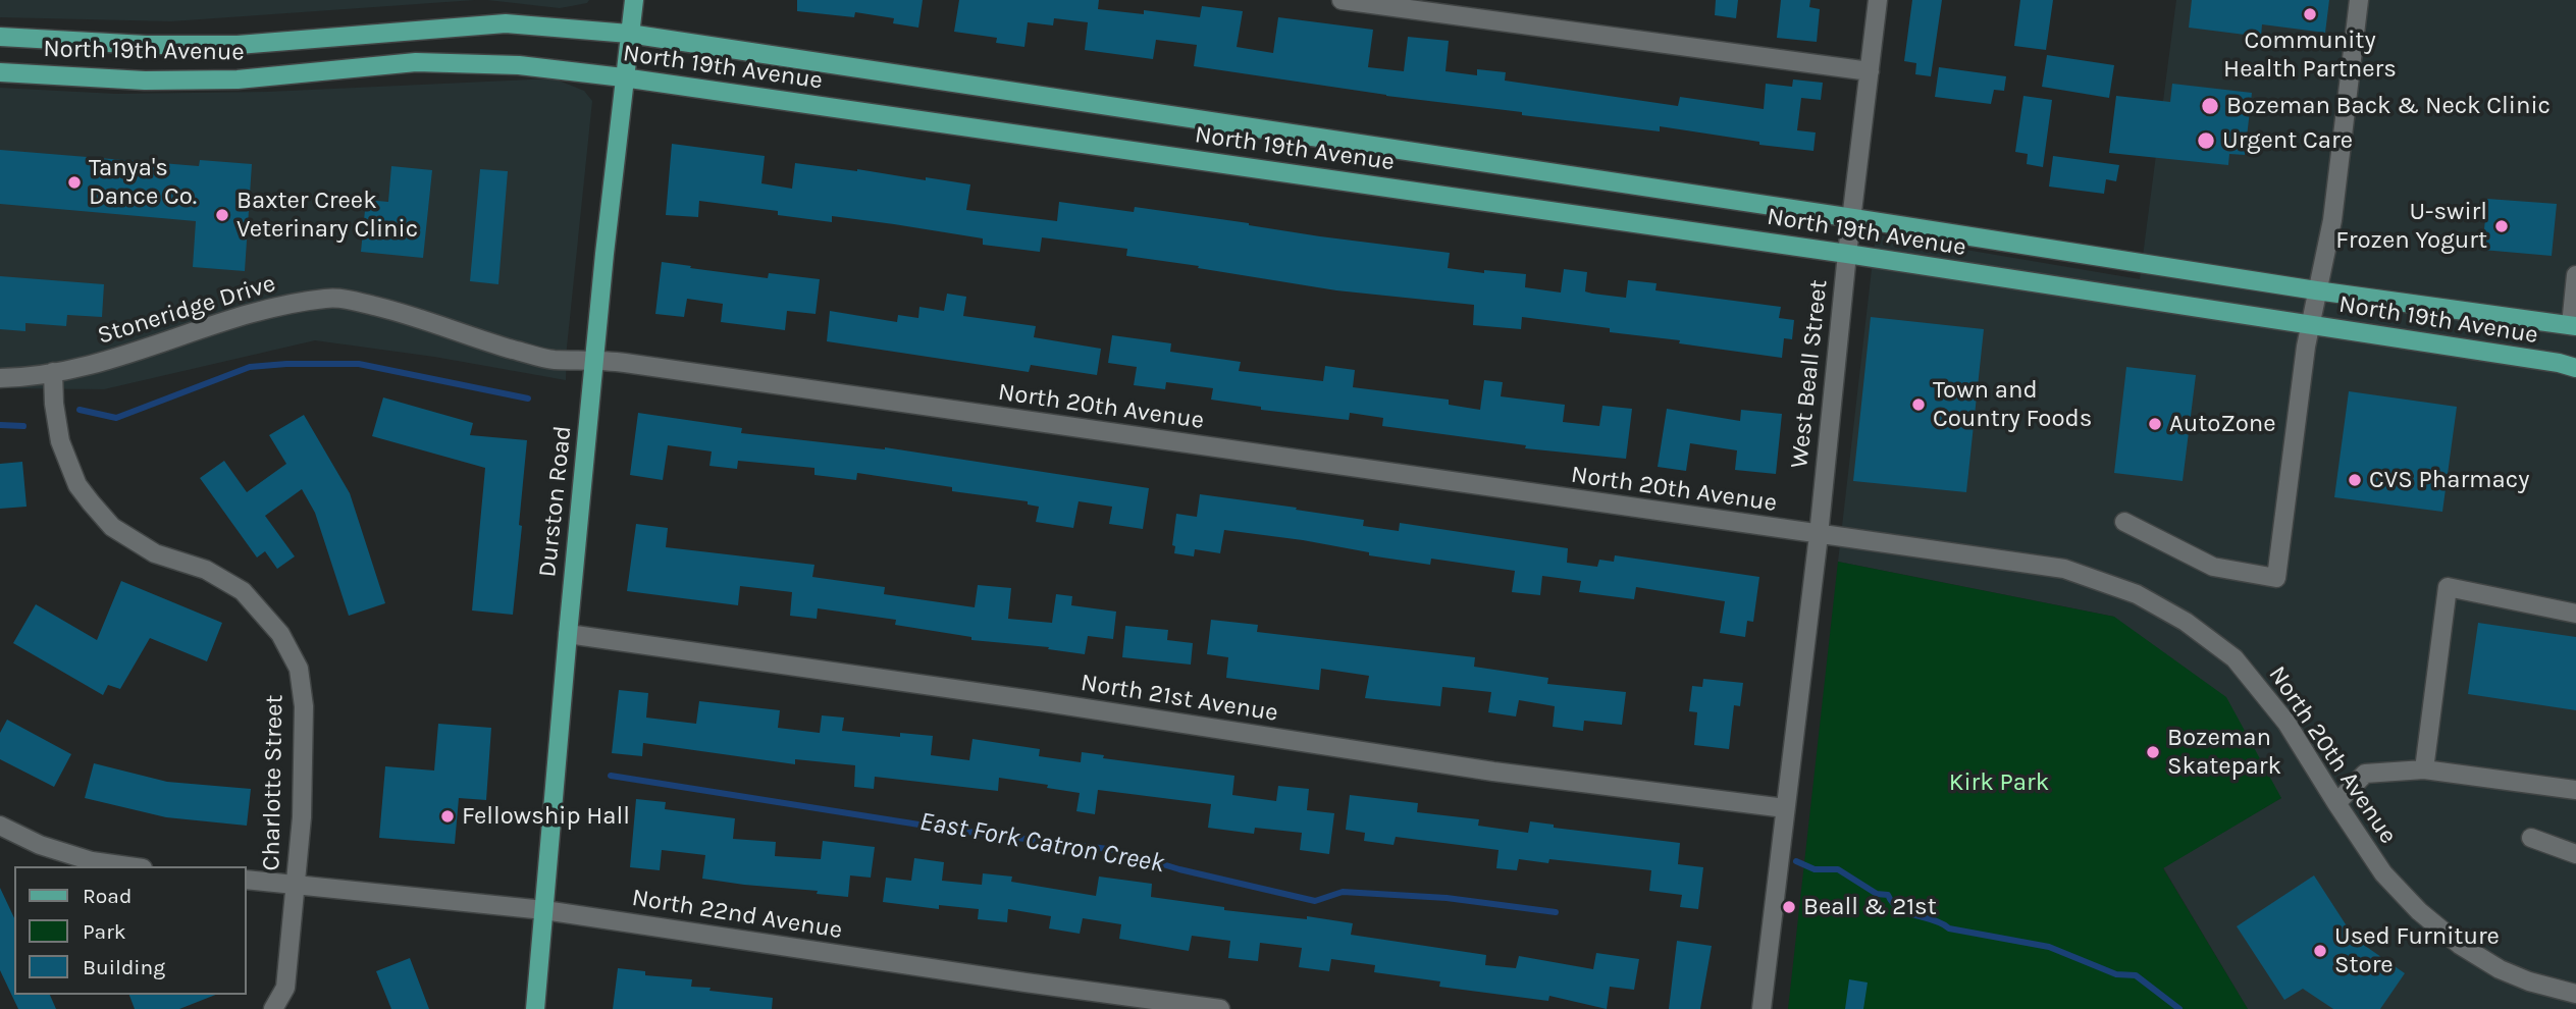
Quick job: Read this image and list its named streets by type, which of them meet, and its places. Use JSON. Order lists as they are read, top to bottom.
{
  "streets": {
    "main road": ["North 19th Avenue", "Durston Road"],
    "street": [
      "Stoneridge Drive",
      "West Beall Street",
      "North 20th Avenue",
      "North 21st Avenue",
      "Charlotte Street",
      "North 22nd Avenue"
    ]
  },
  "crossings": [
    ["North 19th Avenue", "West Beall Street"],
    ["North 19th Avenue", "Durston Road"],
    ["Stoneridge Drive", "North 20th Avenue"],
    ["Stoneridge Drive", "Durston Road"],
    ["Stoneridge Drive", "Charlotte Street"],
    ["West Beall Street", "North 20th Avenue"],
    ["West Beall Street", "North 21st Avenue"],
    ["North 20th Avenue", "Durston Road"],
    ["Durston Road", "North 21st Avenue"],
    ["Durston Road", "North 22nd Avenue"],
    ["Charlotte Street", "North 22nd Avenue"]
  ],
  "water": ["East Fork Catron Creek"],
  "parks": ["Kirk Park"],
  "places": [
    "Community Health Partners",
    "Bozeman Back & Neck Clinic",
    "Urgent Care",
    "Tanya's Dance Co.",
    "Baxter Creek Veterinary Clinic",
    "U-swirl Frozen Yogurt",
    "Town and Country Foods",
    "AutoZone",
    "CVS Pharmacy",
    "Bozeman Skatepark",
    "Fellowship Hall",
    "Beall & 21st",
    "Used Furniture Store"
  ],
  "legend": ["Road", "Park", "Building"]
}
